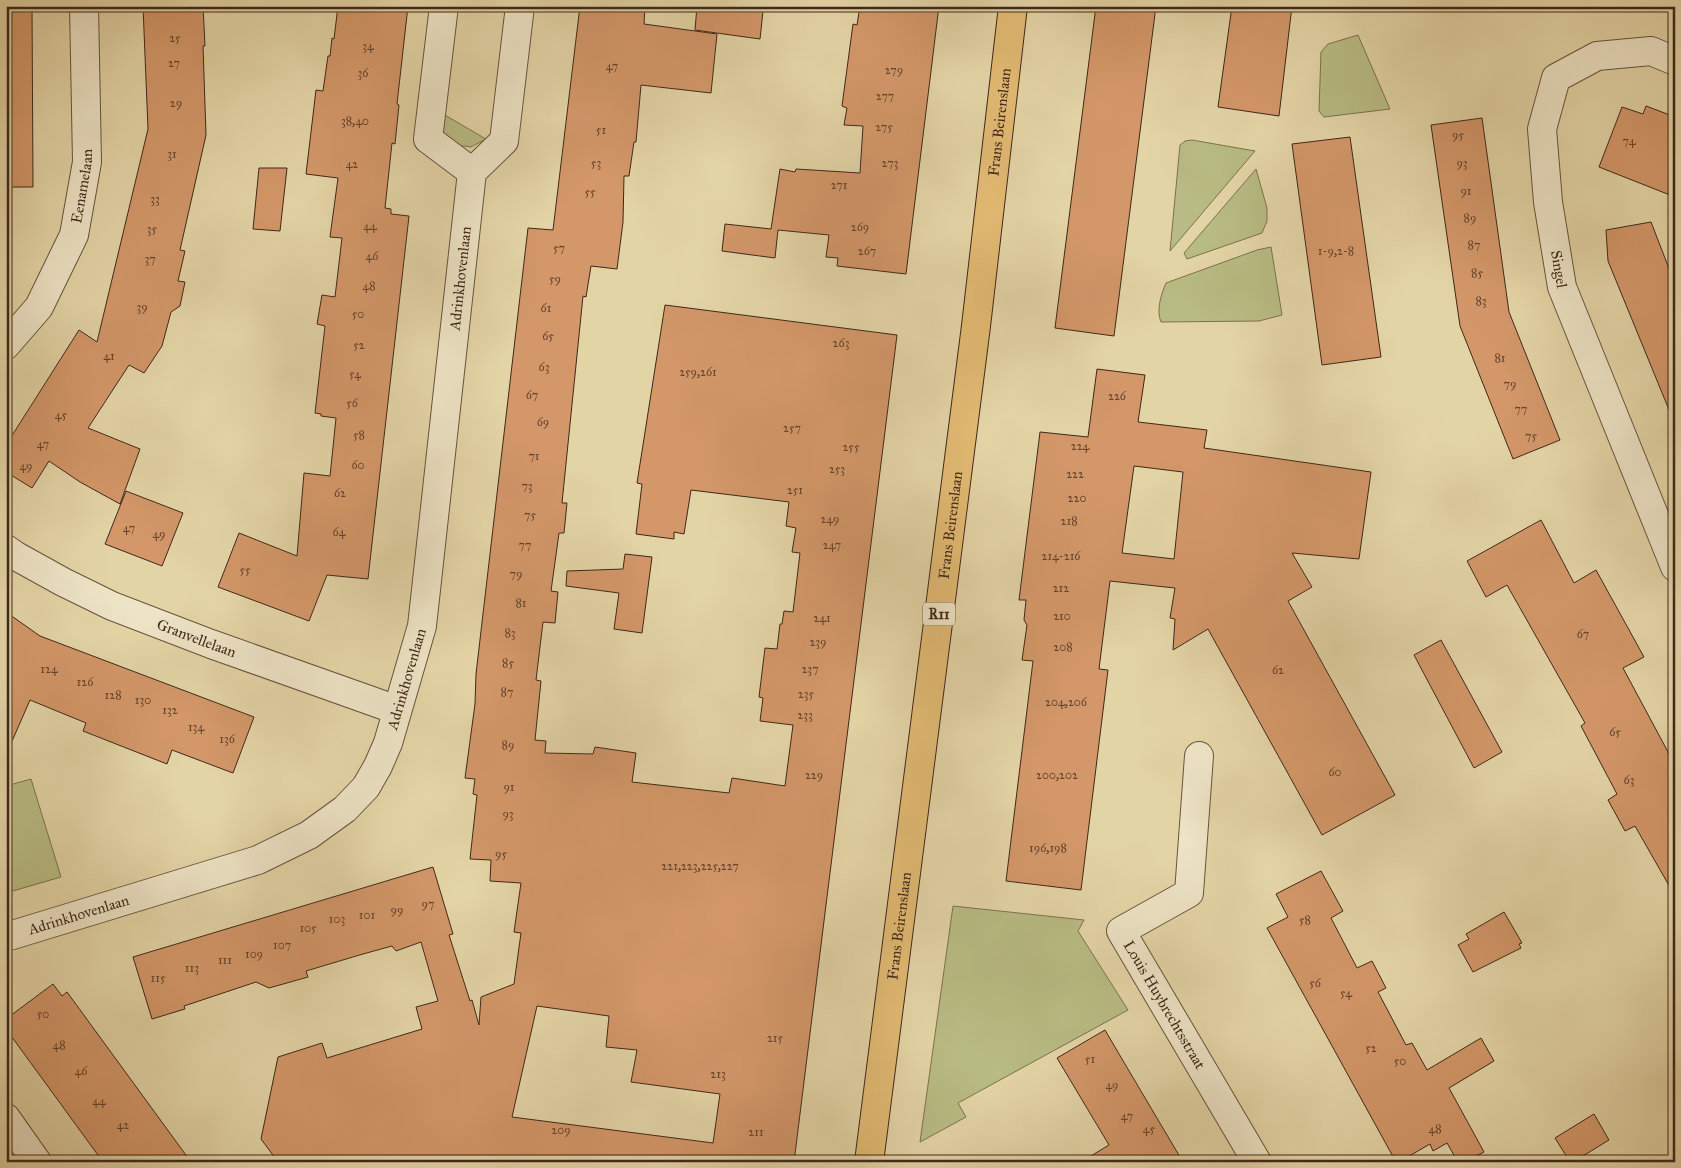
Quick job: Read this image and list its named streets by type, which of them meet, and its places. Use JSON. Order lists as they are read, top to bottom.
{
  "streets": {
    "main road": ["Frans Beirenslaan", "R11"],
    "street": [
      "Eenamelaan",
      "Singel",
      "Adrinkhovenlaan",
      "Granvellelaan",
      "Louis Huybrechtsstraat"
    ]
  },
  "crossings": [
    ["Adrinkhovenlaan", "Granvellelaan"]
  ],
  "house_numbers": [
    "25",
    "34",
    "27",
    "47",
    "279",
    "36",
    "277",
    "29",
    "38,40",
    "275",
    "51",
    "95",
    "74",
    "31",
    "53",
    "273",
    "93",
    "42",
    "271",
    "91",
    "55",
    "33",
    "89",
    "44",
    "269",
    "35",
    "87",
    "57",
    "267",
    "1-9,2-8",
    "46",
    "37",
    "85",
    "59",
    "48",
    "83",
    "39",
    "61",
    "50",
    "65",
    "263",
    "52",
    "41",
    "81",
    "63",
    "259,261",
    "54",
    "79",
    "67",
    "226",
    "56",
    "77",
    "45",
    "69",
    "257",
    "58",
    "75",
    "47",
    "224",
    "255",
    "71",
    "60",
    "49",
    "253",
    "222",
    "73",
    "251",
    "62",
    "220",
    "75",
    "249",
    "218",
    "47",
    "64",
    "49",
    "77",
    "247",
    "214-216",
    "55",
    "79",
    "212",
    "81",
    "210",
    "241",
    "83",
    "67",
    "239",
    "208",
    "85",
    "124",
    "237",
    "62",
    "126",
    "87",
    "235",
    "128",
    "130",
    "204,206",
    "132",
    "233",
    "134",
    "65",
    "136",
    "89",
    "60",
    "229",
    "200,202",
    "63",
    "91",
    "93",
    "196,198",
    "95",
    "221,223,225,227",
    "97",
    "99",
    "101",
    "103",
    "58",
    "105",
    "107",
    "109",
    "111",
    "113",
    "115",
    "56",
    "54",
    "50",
    "215",
    "48",
    "52",
    "51",
    "50",
    "46",
    "213",
    "49",
    "44",
    "47",
    "42",
    "45",
    "48",
    "209",
    "211"
  ]
}
